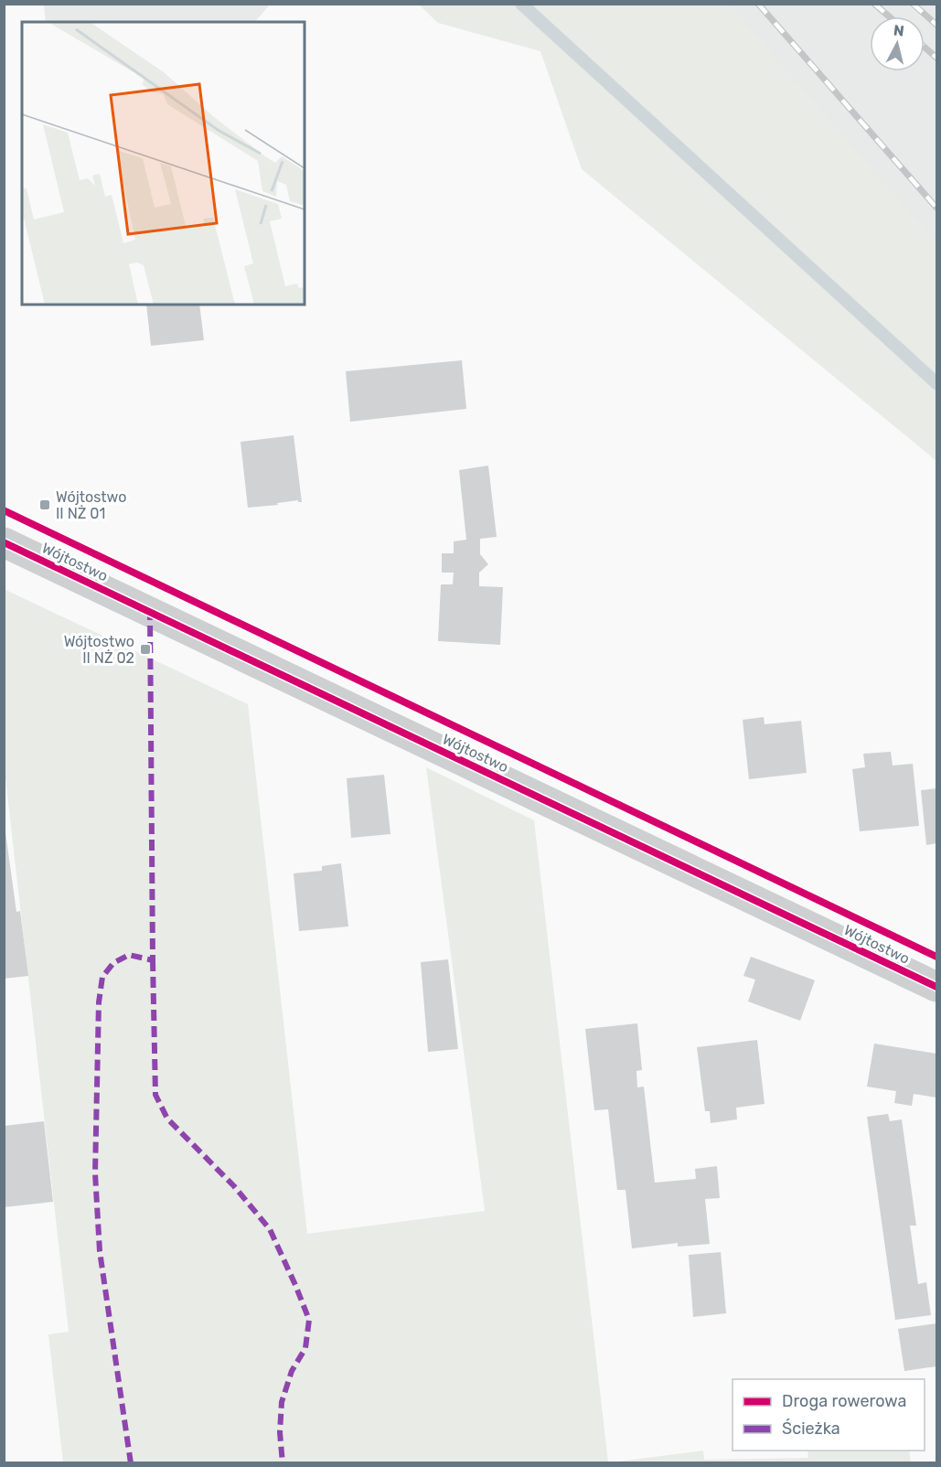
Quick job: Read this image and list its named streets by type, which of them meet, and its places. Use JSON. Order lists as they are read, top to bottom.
{
  "streets": {
    "street": ["Wójtostwo"]
  },
  "places": {
    "transit": ["Wójtostwo II NŻ 01", "Wójtostwo II NŻ 02"]
  },
  "legend": ["Droga rowerowa", "Ścieżka"],
  "north": "top"
}
